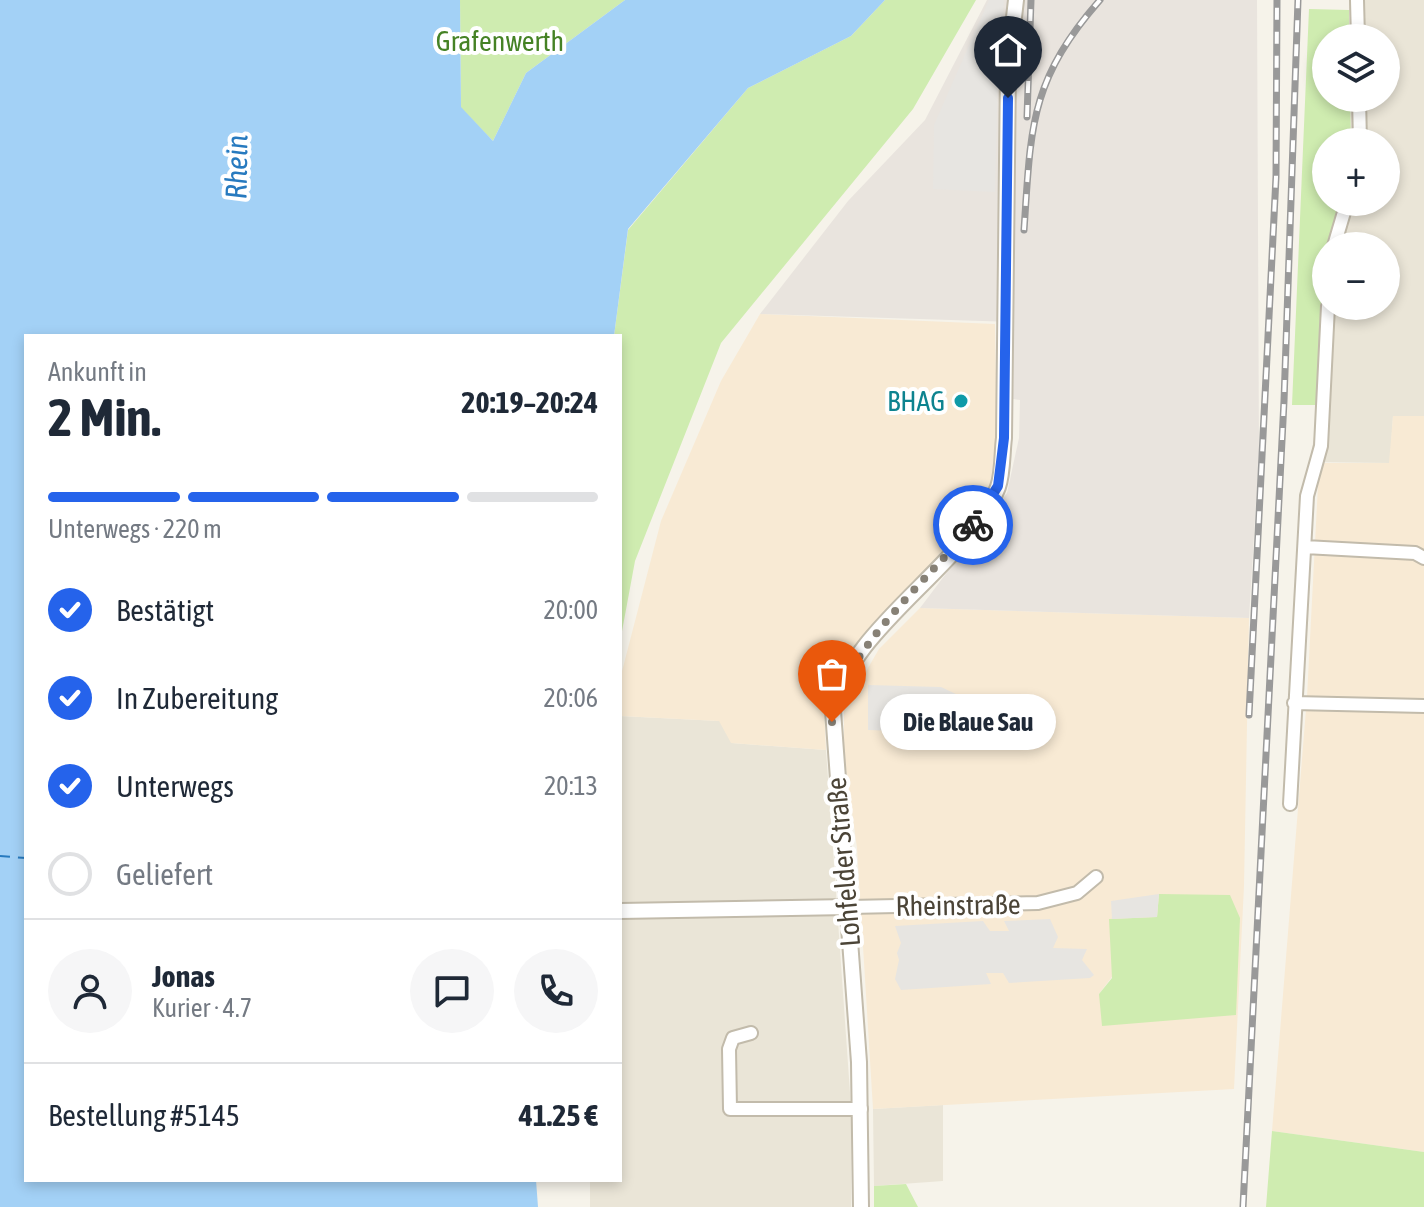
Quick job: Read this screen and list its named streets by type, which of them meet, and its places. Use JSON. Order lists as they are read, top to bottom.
{
  "streets": {
    "street": ["Lohfelder Straße", "Rheinstraße"]
  },
  "crossings": [
    ["Lohfelder Straße", "Rheinstraße"]
  ],
  "water": ["Rhein"],
  "parks": ["Grafenwerth"],
  "places": ["BHAG", "Die Blaue Sau"],
  "page": {
    "map_buttons": ["+", "−"],
    "heading": ["2 Min.", "Ankunft in", "20:19–20:24"],
    "panel": [
      "Jonas",
      "Kurier · 4.7",
      "Bestellung #5145",
      "41.25 €"
    ],
    "bar": "Unterwegs · 220 m",
    "list": [
      ["Bestätigt", "20:00"],
      ["In Zubereitung", "20:06"],
      ["Unterwegs", "20:13"],
      "Geliefert"
    ],
    "bubble": "Die Blaue Sau"
  }
}
